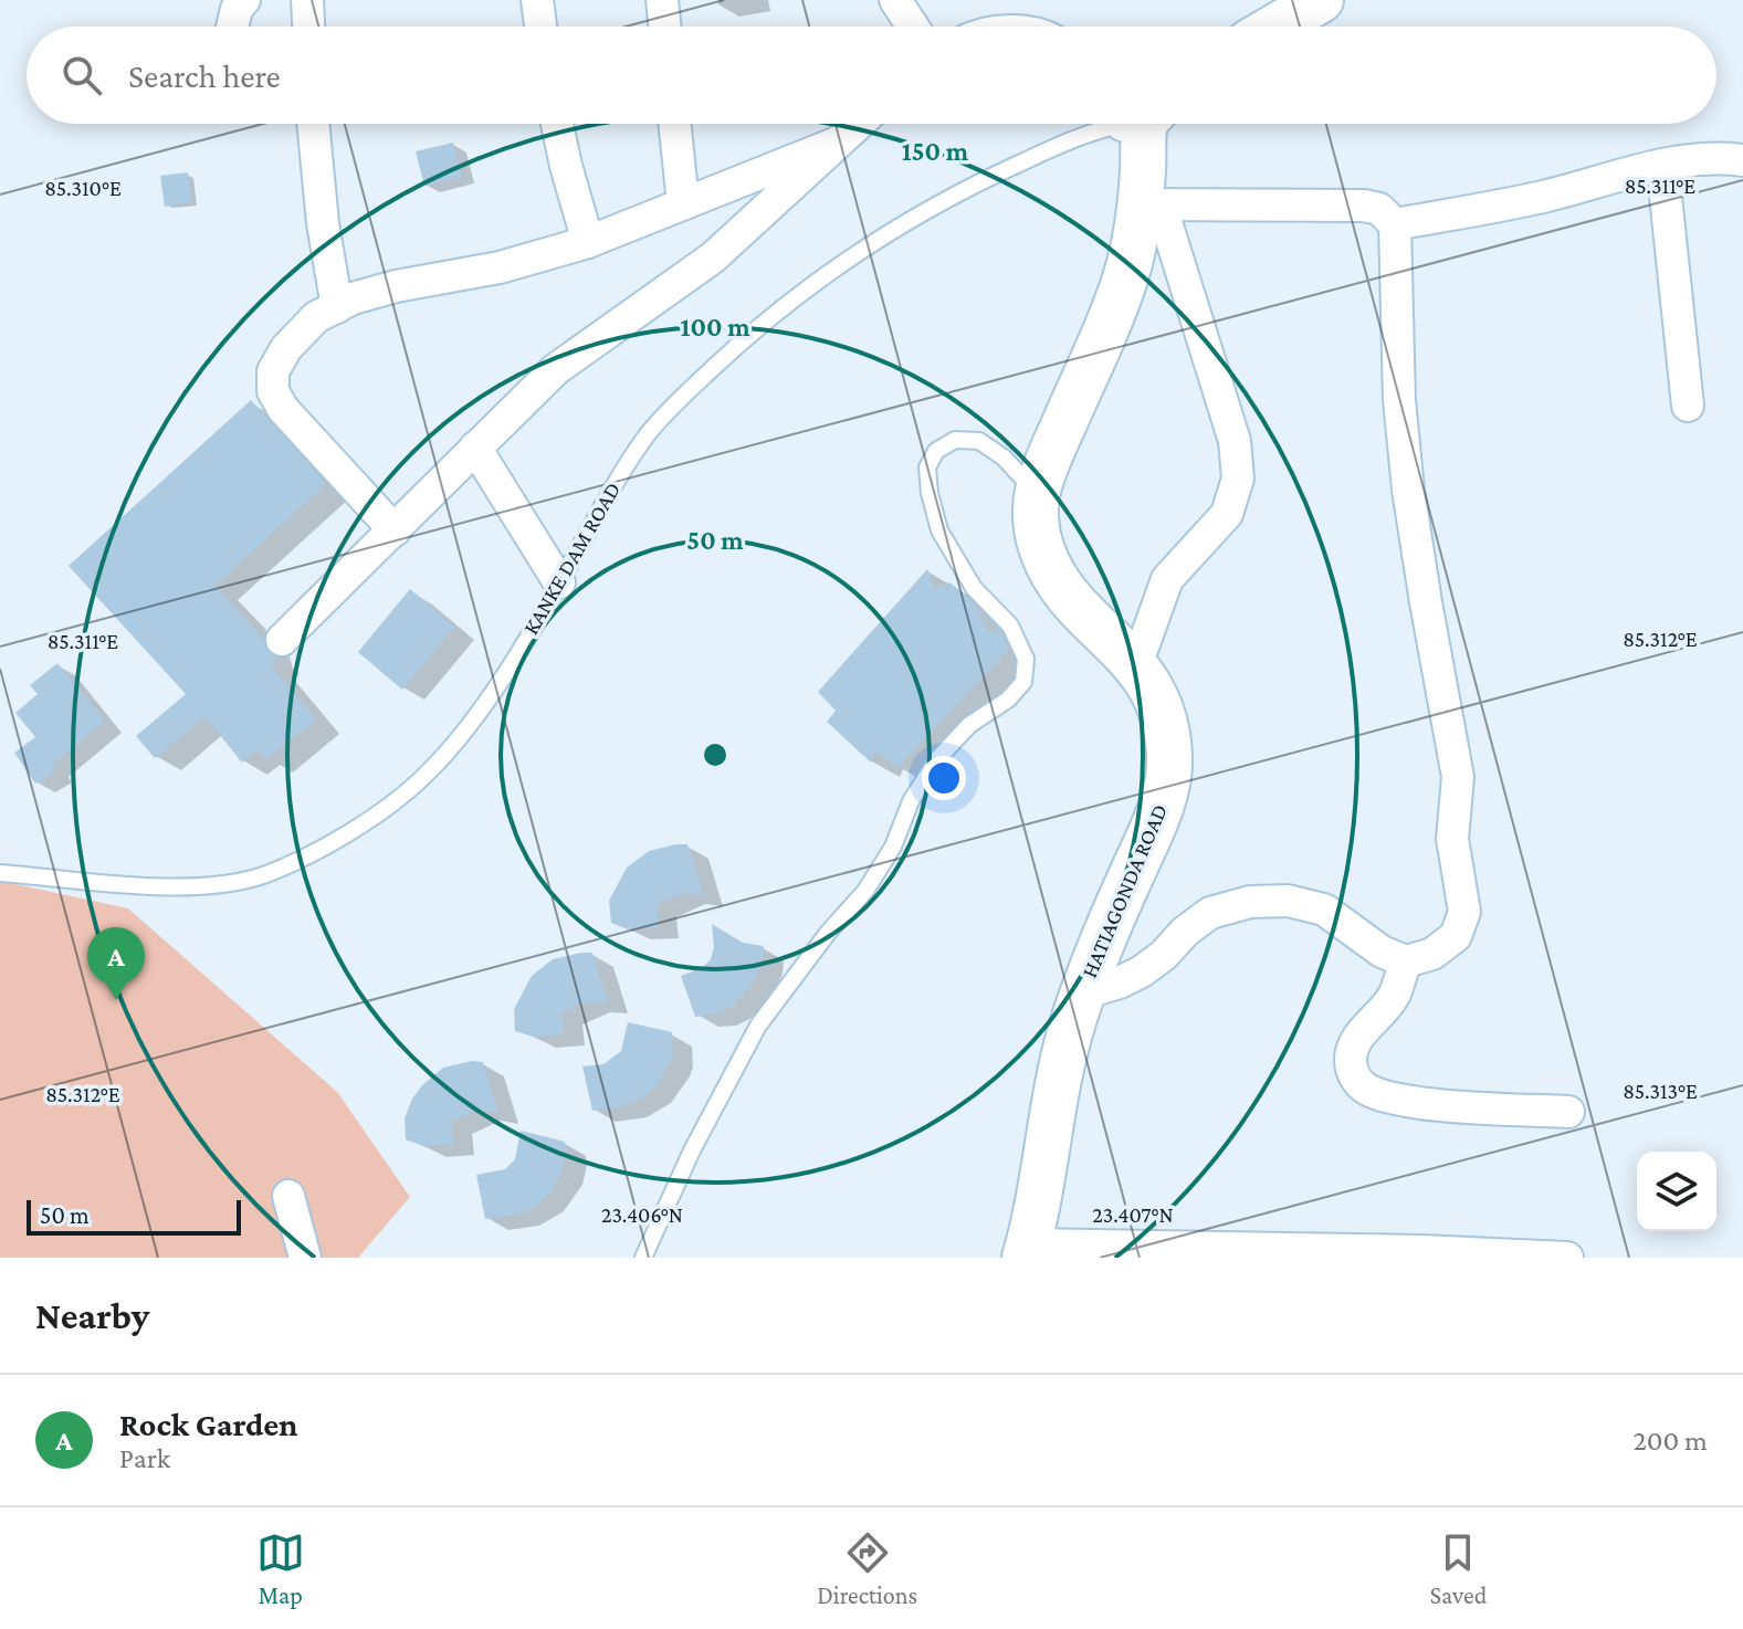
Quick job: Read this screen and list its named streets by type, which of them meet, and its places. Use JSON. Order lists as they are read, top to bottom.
{
  "streets": {
    "street": ["HATIAGONDA ROAD"],
    "lane": ["KANKE DAM ROAD"]
  },
  "scale_bar": "50 m",
  "page": {
    "search": "Search here",
    "pins": "A",
    "scale": "50 m",
    "heading": "Nearby",
    "list": [
      {
        "mark": "A",
        "name": "Rock Garden",
        "note": "Park",
        "value": "200 m"
      }
    ],
    "nav": ["Map", "Directions", "Saved"]
  },
  "coordinates": [
    "85.311°E",
    "85.310°E",
    "85.312°E",
    "85.313°E",
    "23.406°N",
    "23.407°N"
  ],
  "rings": ["150 m", "100 m", "50 m"]
}
